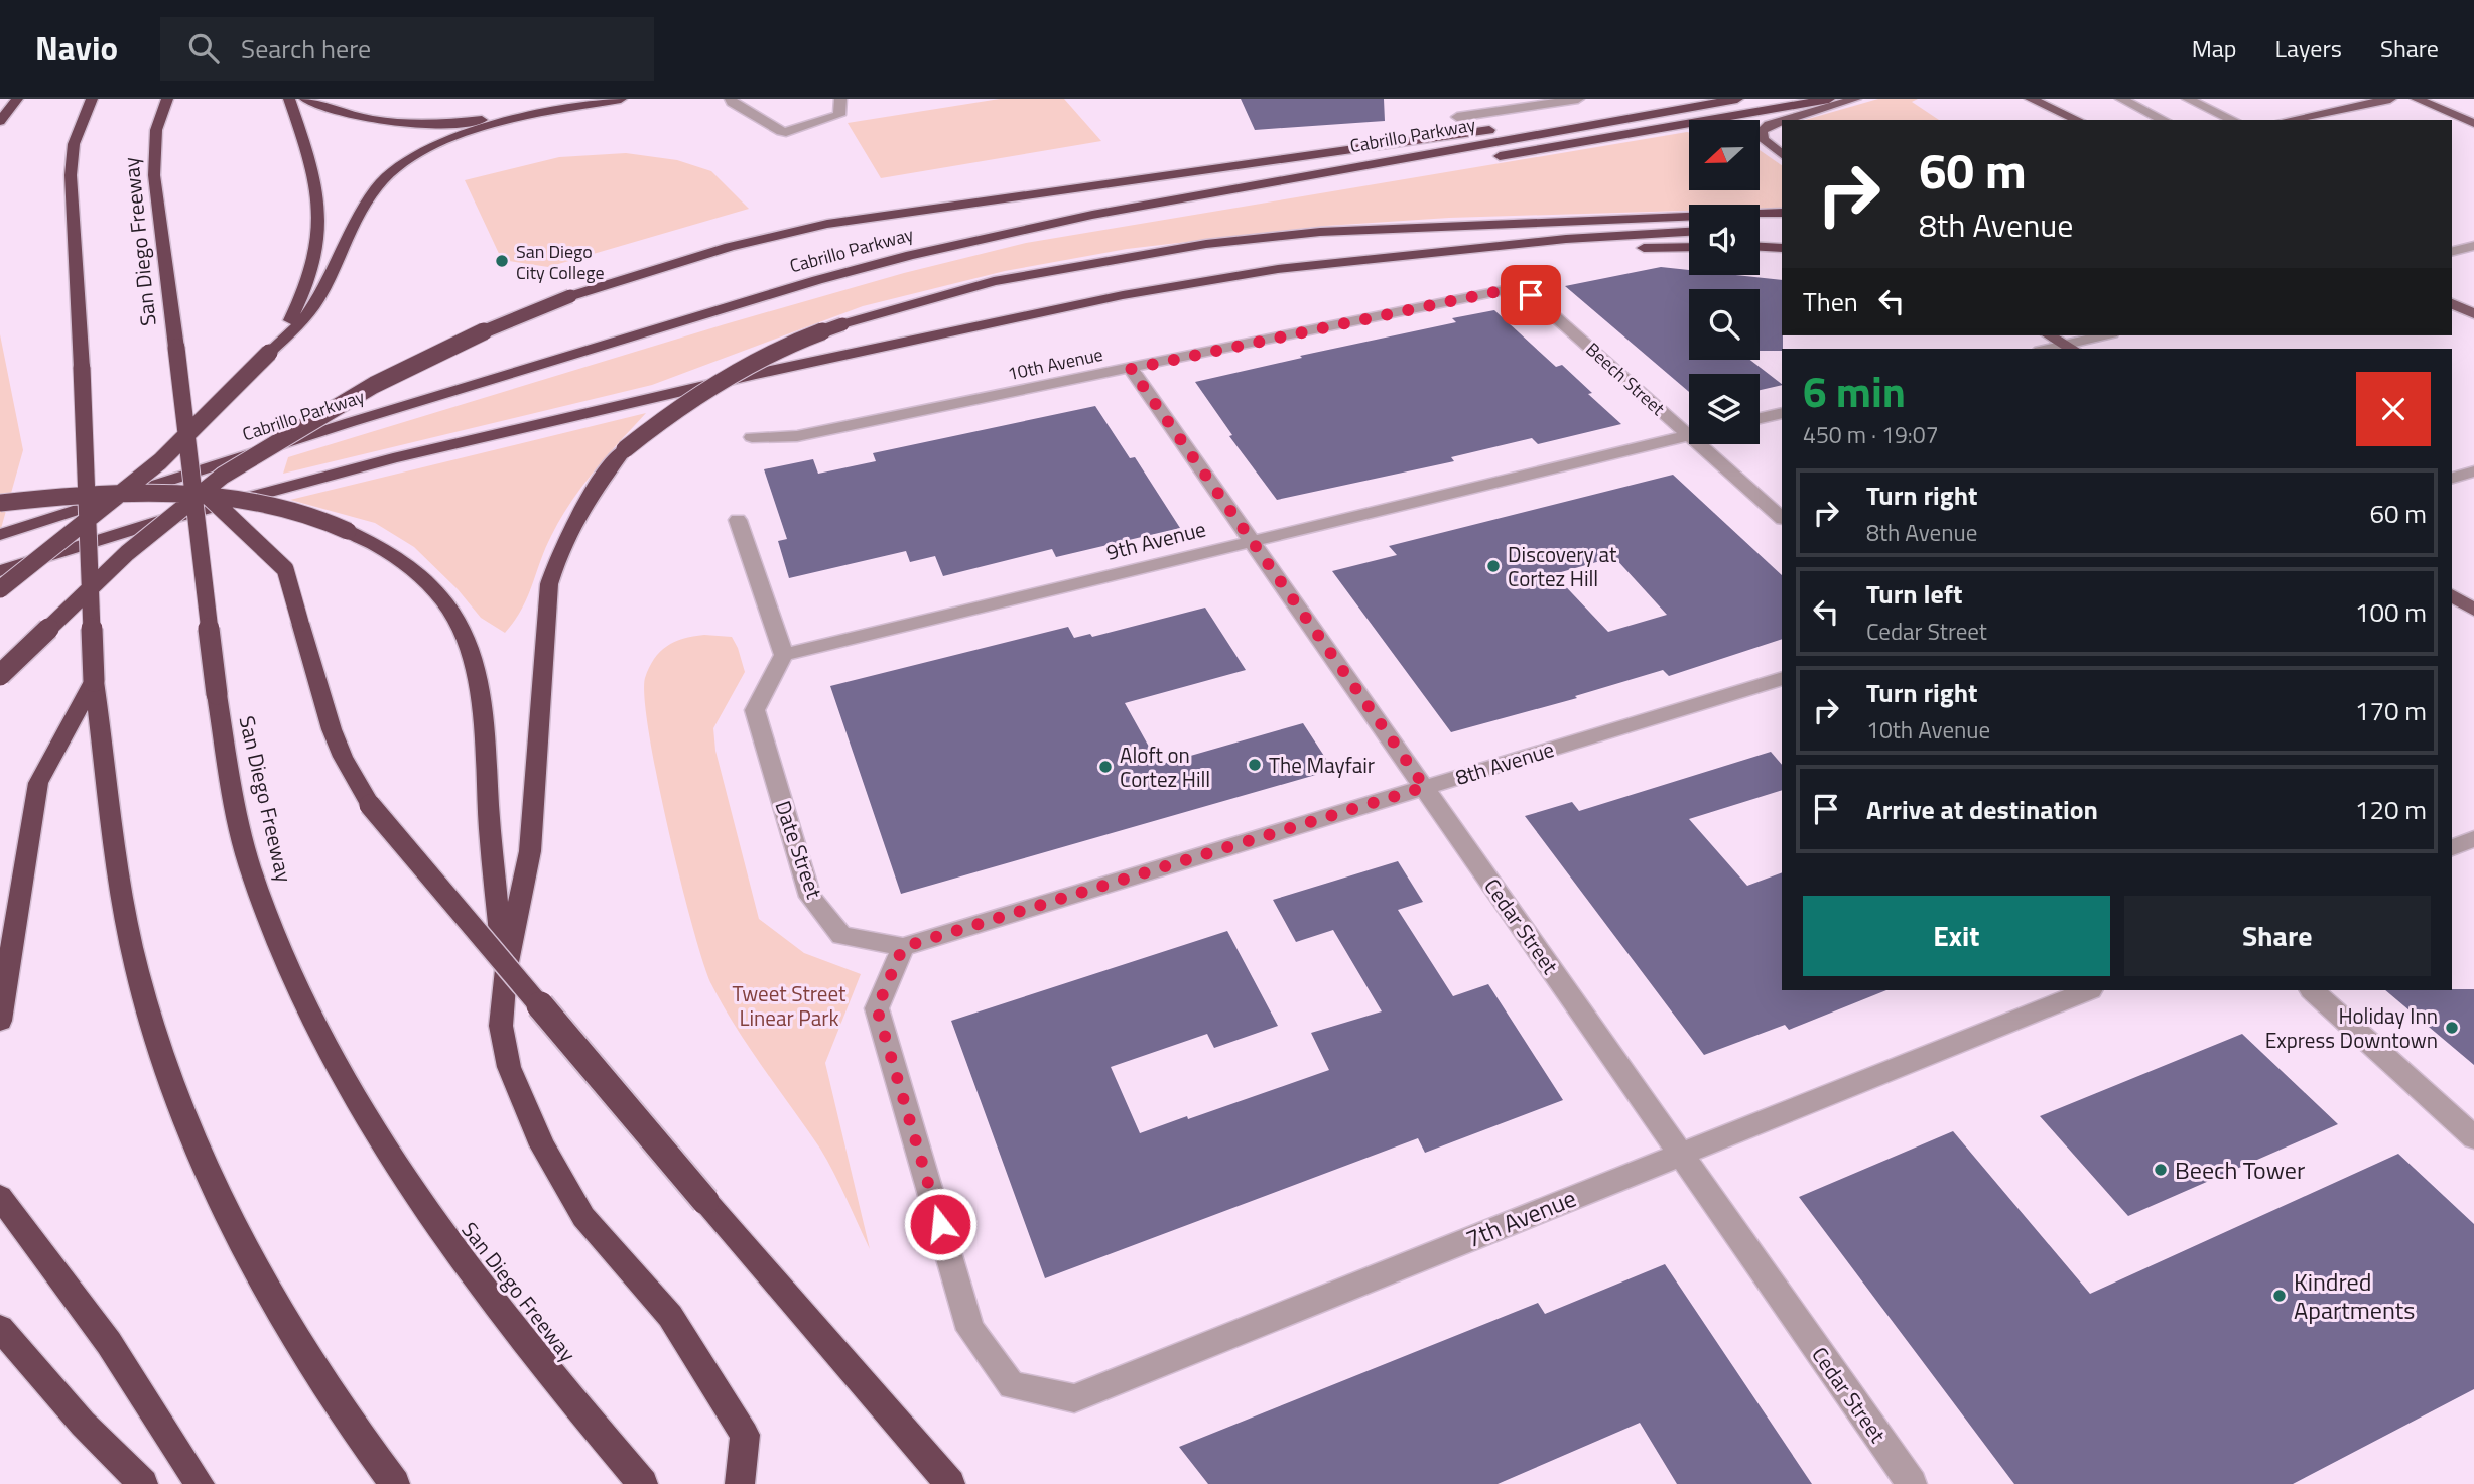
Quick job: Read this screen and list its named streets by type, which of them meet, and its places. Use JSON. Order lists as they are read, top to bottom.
{
  "streets": {
    "highway": ["Cabrillo Parkway", "San Diego Freeway"],
    "street": [
      "10th Avenue",
      "Beech Street",
      "9th Avenue",
      "8th Avenue",
      "Date Street",
      "Cedar Street",
      "7th Avenue"
    ]
  },
  "crossings": [
    ["10th Avenue", "Beech Street"],
    ["10th Avenue", "Cedar Street"],
    ["9th Avenue", "Date Street"],
    ["9th Avenue", "Cedar Street"],
    ["8th Avenue", "Date Street"],
    ["8th Avenue", "Cedar Street"],
    ["8th Avenue", "7th Avenue"],
    ["Date Street", "7th Avenue"],
    ["Cedar Street", "7th Avenue"]
  ],
  "parks": ["Tweet Street Linear Park"],
  "places": [
    "San Diego City College",
    "Discovery at Cortez Hill",
    "The Mayfair",
    "Aloft on Cortez Hill",
    "Holiday Inn Express Downtown",
    "Beech Tower",
    "Kindred Apartments"
  ],
  "north": "left",
  "page": {
    "header": "Navio",
    "search": "Search here",
    "nav": ["Map", "Layers", "Share"],
    "turn": ["60 m", "8th Avenue"],
    "then": "Then",
    "heading": ["6 min", "450 m · 19:07"],
    "list": [
      {
        "name": "Turn right",
        "note": "8th Avenue",
        "value": "60 m"
      },
      {
        "name": "Turn left",
        "note": "Cedar Street",
        "value": "100 m"
      },
      {
        "name": "Turn right",
        "note": "10th Avenue",
        "value": "170 m"
      },
      {
        "name": "Arrive at destination",
        "value": "120 m"
      }
    ],
    "buttons": ["Exit", "Share"]
  }
}
